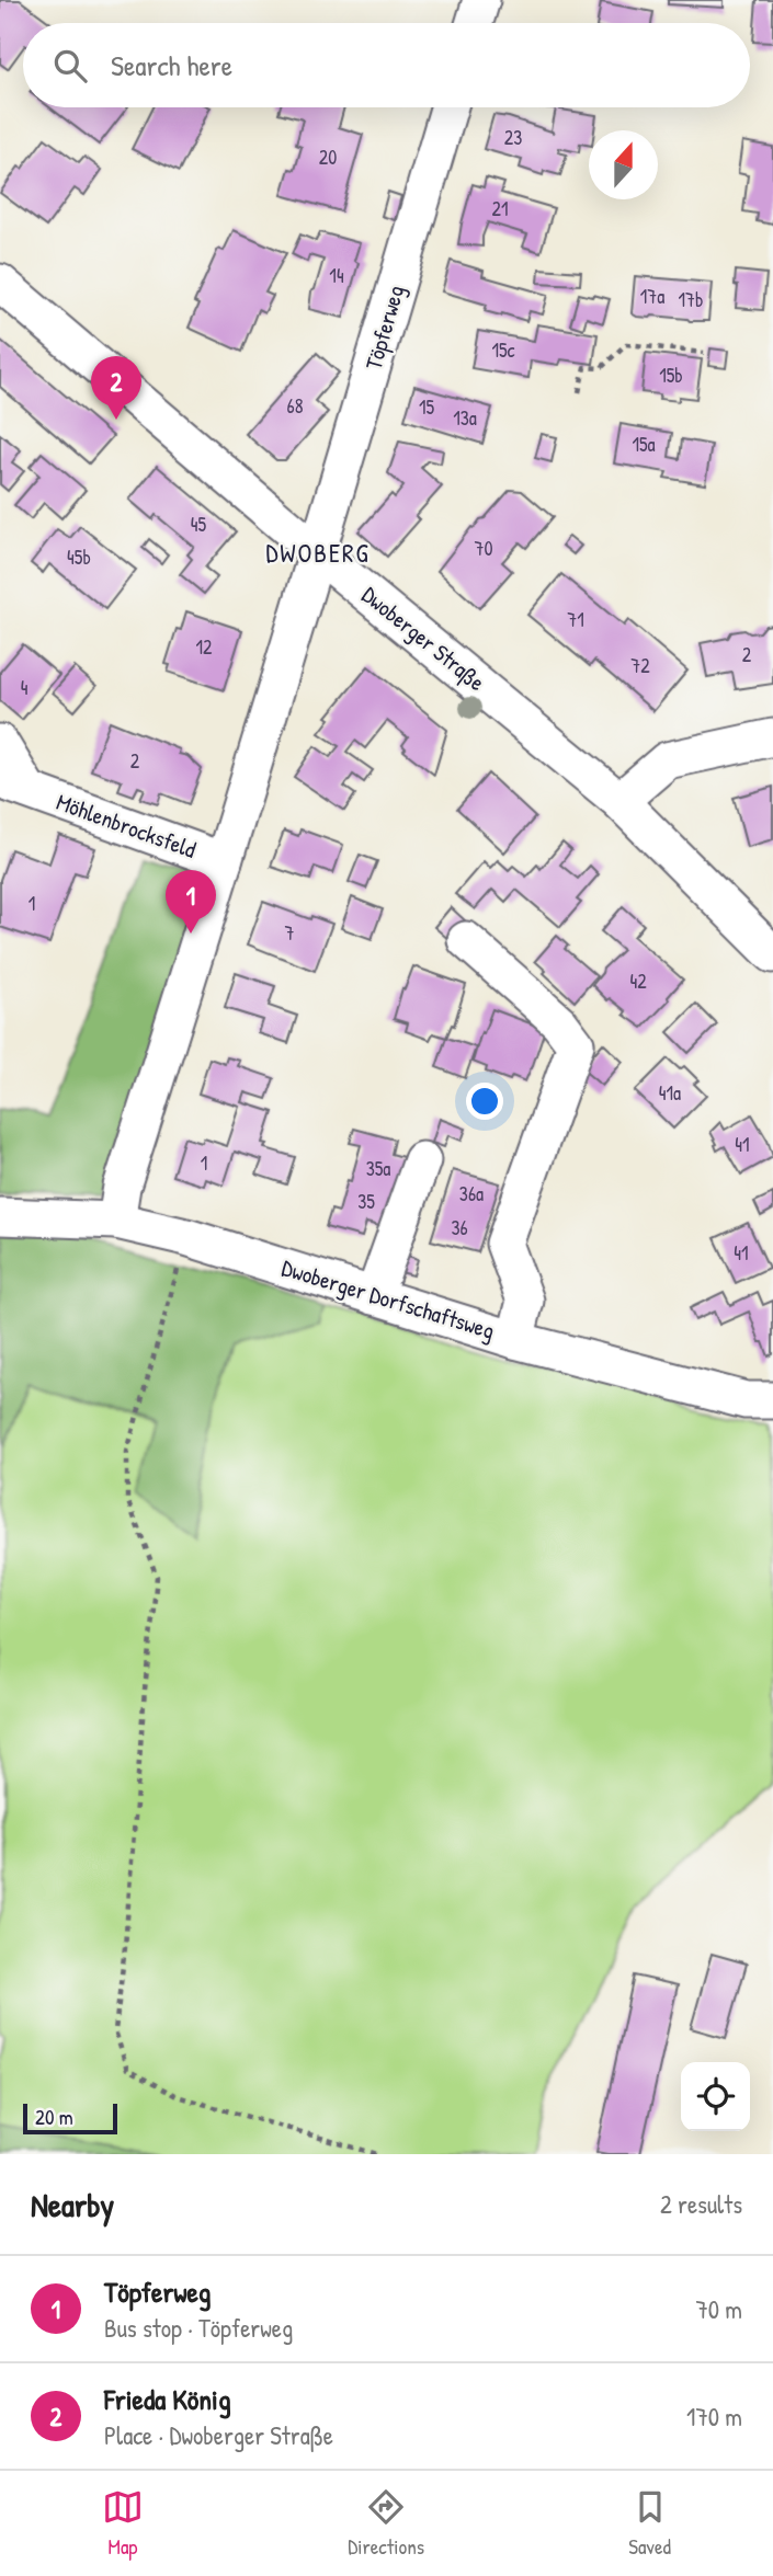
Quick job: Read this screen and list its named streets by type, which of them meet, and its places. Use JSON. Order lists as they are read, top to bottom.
{
  "streets": {
    "street": [
      "Töpferweg",
      "Dwoberger Straße",
      "Möhlenbrocksfeld",
      "Dwoberger Dorfschaftsweg"
    ]
  },
  "crossings": [
    ["Töpferweg", "Dwoberger Straße"],
    ["Töpferweg", "Möhlenbrocksfeld"],
    ["Töpferweg", "Dwoberger Dorfschaftsweg"]
  ],
  "districts": ["DWOBERG"],
  "house_numbers": [
    "23",
    "20",
    "21",
    "14",
    "17a",
    "17b",
    "15c",
    "15b",
    "68",
    "15",
    "13a",
    "15a",
    "45",
    "70",
    "45b",
    "71",
    "12",
    "2",
    "72",
    "4",
    "2",
    "1",
    "7",
    "42",
    "41a",
    "41",
    "1",
    "35a",
    "36a",
    "35",
    "36",
    "41"
  ],
  "scale_bar": "20 m",
  "north": "top",
  "page": {
    "search": "Search here",
    "pins": ["2", "1"],
    "scale": "20 m",
    "heading": ["Nearby", "2 results"],
    "list": [
      {
        "mark": "1",
        "name": "Töpferweg",
        "note": "Bus stop · Töpferweg",
        "value": "70 m"
      },
      {
        "mark": "2",
        "name": "Frieda König",
        "note": "Place · Dwoberger Straße",
        "value": "170 m"
      }
    ],
    "nav": ["Map", "Directions", "Saved"]
  }
}
